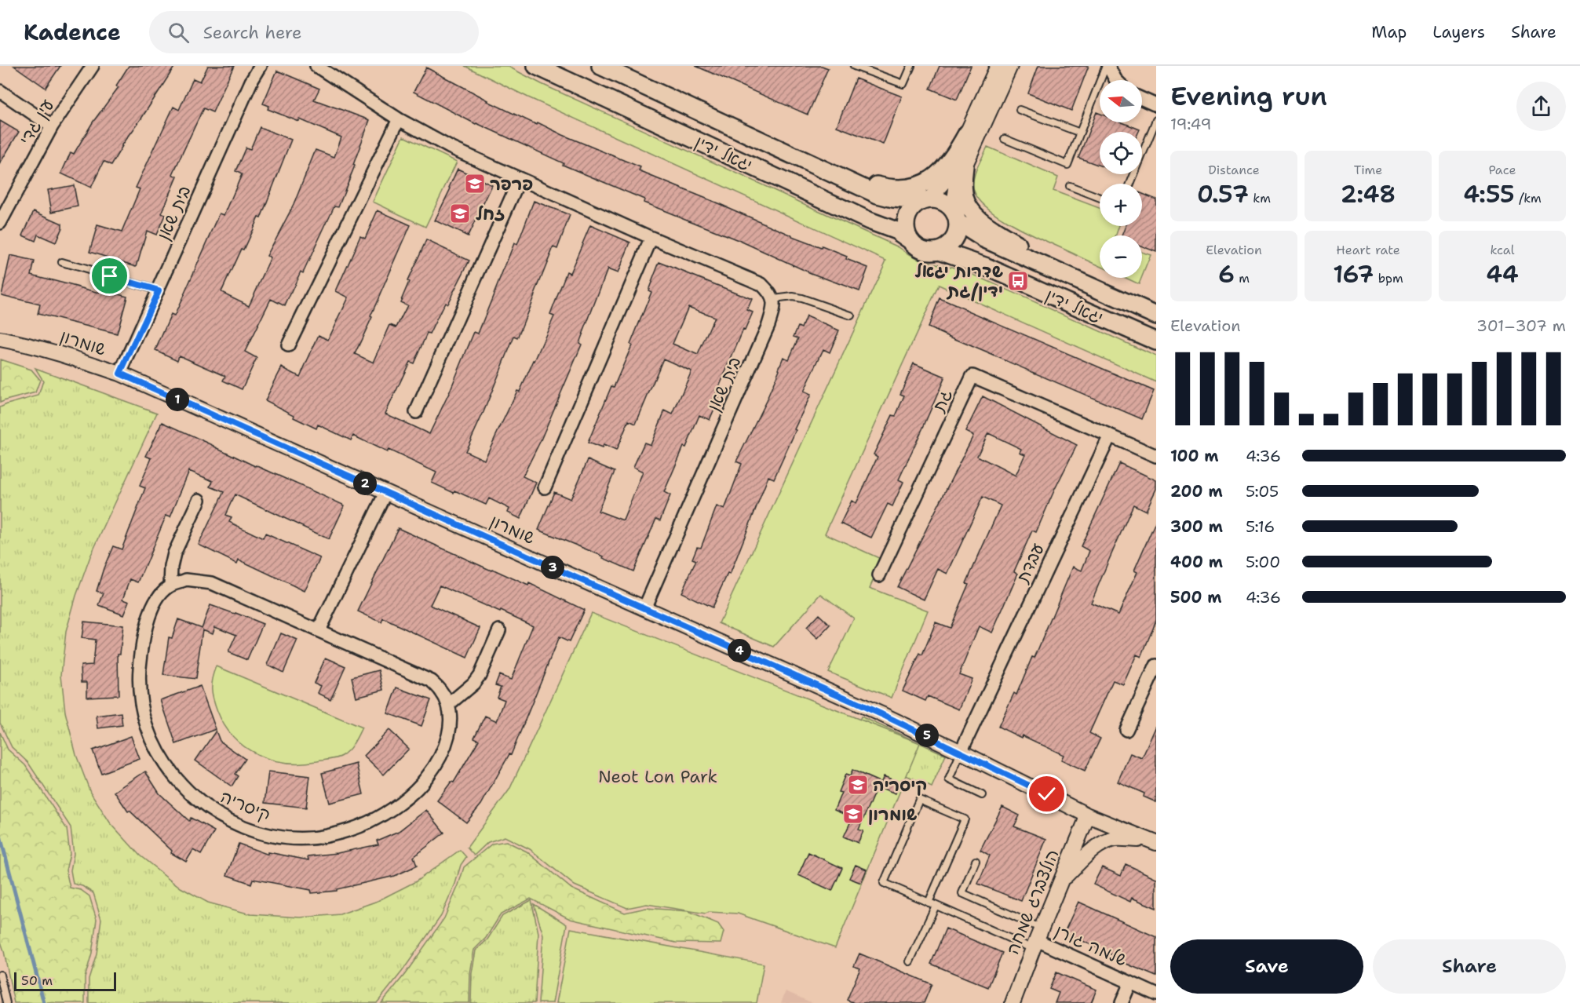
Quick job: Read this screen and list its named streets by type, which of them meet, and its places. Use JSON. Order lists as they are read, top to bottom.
{
  "streets": {
    "main road": ["יגאל ידין"],
    "street": [
      "עין גדי",
      "בית שאן",
      "שומרון",
      "גת",
      "עבדת",
      "קיסריה",
      "הולצברג שמחה",
      "שלמה גורן"
    ]
  },
  "crossings": [
    ["בית שאן", "שומרון"],
    ["שומרון", "עבדת"],
    ["שומרון", "הולצברג שמחה"],
    ["גת", "עבדת"],
    ["הולצברג שמחה", "שלמה גורן"]
  ],
  "parks": ["Neot Lon Park"],
  "places": {
    "school or university": [
      "פרפר",
      "זחל",
      "קיסריה",
      "שומרון"
    ],
    "bus stop": ["שדרות יגאל ידין/גת"]
  },
  "scale_bar": "50 m",
  "north": "left",
  "page": {
    "header": "Kadence",
    "search": "Search here",
    "nav": ["Map", "Layers", "Share"],
    "heading": ["Evening run", "19:49"],
    "map_buttons": ["+", "−"],
    "stats": [
      ["Distance", "0.57 km"],
      ["Time", "2:48"],
      ["Pace", "4:55 /km"],
      ["Elevation", "6 m"],
      ["Heart rate", "167 bpm"],
      ["kcal", "44"]
    ],
    "chart": ["Elevation", "301–307 m"],
    "pins": [
      "1",
      "2",
      "3",
      "4",
      "5"
    ],
    "list": [
      {
        "name": "100 m",
        "note": "4:36"
      },
      {
        "name": "200 m",
        "note": "5:05"
      },
      {
        "name": "300 m",
        "note": "5:16"
      },
      {
        "name": "400 m",
        "note": "5:00"
      },
      {
        "name": "500 m",
        "note": "4:36"
      }
    ],
    "buttons": ["Save", "Share"],
    "scale": "50 m"
  }
}
